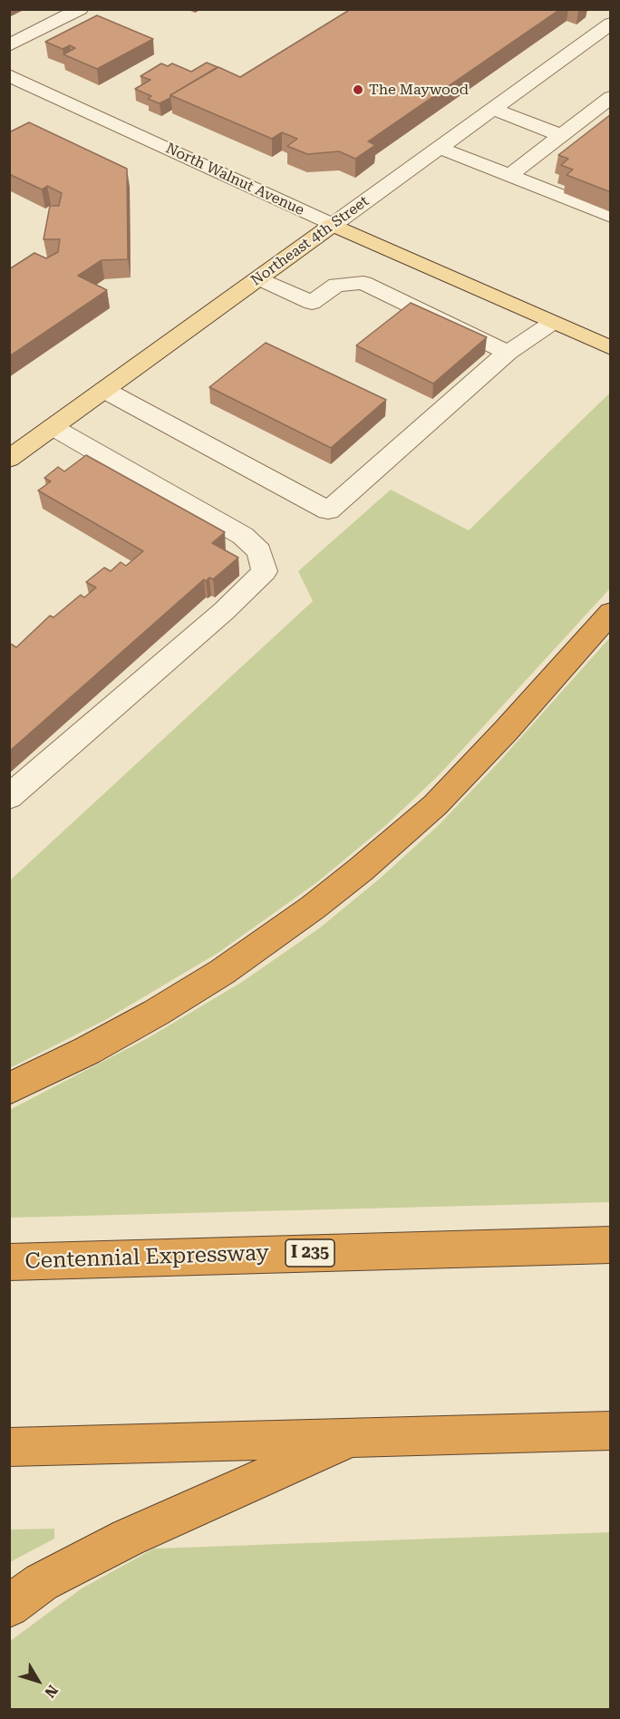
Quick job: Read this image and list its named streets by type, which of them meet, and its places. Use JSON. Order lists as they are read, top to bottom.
{
  "streets": {
    "highway": ["I 235", "Centennial Expressway"],
    "main road": ["North Walnut Avenue", "Northeast 4th Street"]
  },
  "crossings": [
    ["North Walnut Avenue", "Northeast 4th Street"]
  ],
  "places": ["The Maywood"],
  "north": "bottom right"
}
